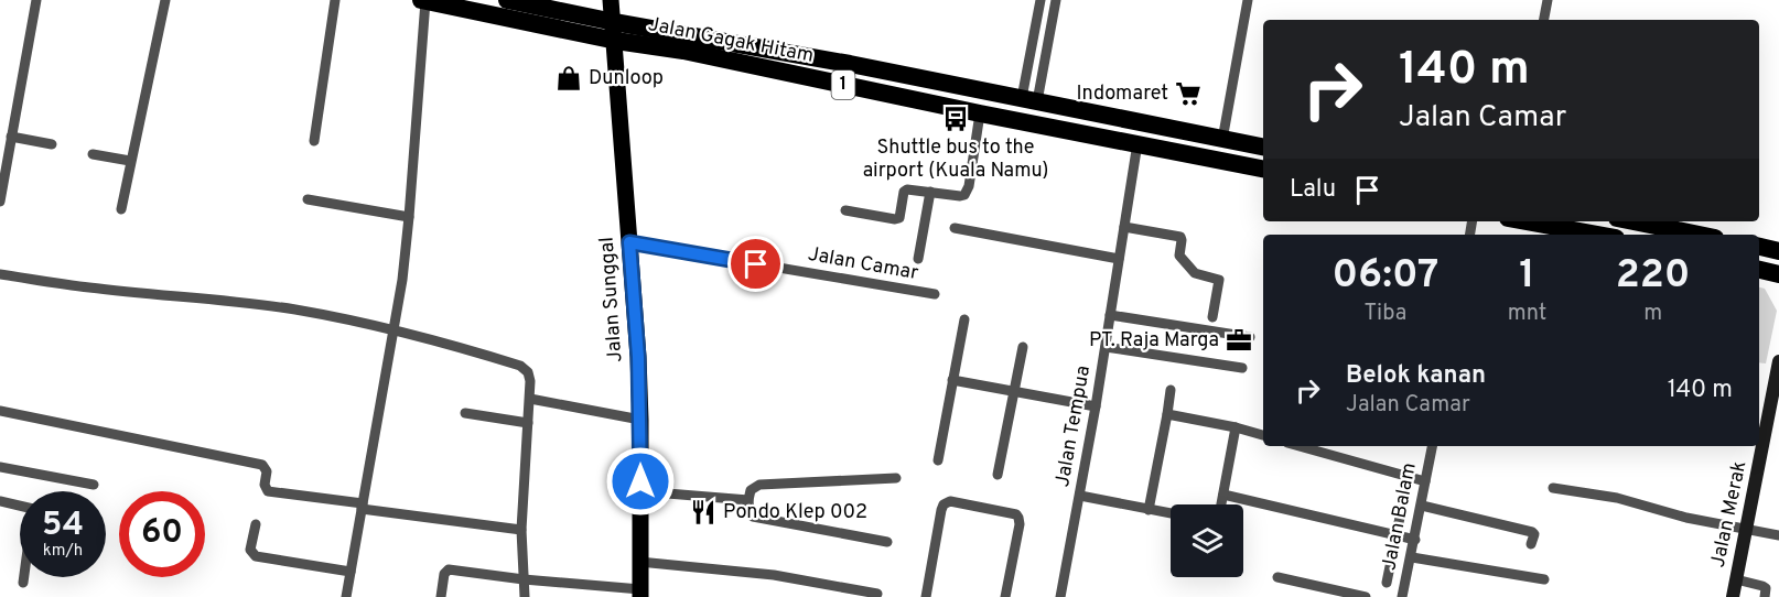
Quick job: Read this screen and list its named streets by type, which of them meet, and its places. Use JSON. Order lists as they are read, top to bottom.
{
  "streets": {
    "highway": ["Jalan Gagak Hitam", "1"],
    "main road": ["Jalan Sunggal"],
    "street": [
      "Jalan Camar",
      "Jalan Tempua",
      "Jalan Merak",
      "Jalan Balam"
    ]
  },
  "crossings": [
    ["Jalan Gagak Hitam", "Jalan Sunggal"],
    ["Jalan Gagak Hitam", "Jalan Tempua"],
    ["Jalan Camar", "Jalan Sunggal"]
  ],
  "places": {
    "shop": ["Dunloop"],
    "supermarket": ["Indomaret"],
    "bus stop": ["Shuttle bus to the airport (Kuala Namu)"],
    "office": ["PT. Raja Marga"],
    "restaurant": ["Pondo Klep 002"]
  },
  "page": {
    "turn": ["140 m", "Jalan Camar"],
    "then": "Lalu",
    "eta": [
      "06:07",
      "Tiba",
      "1",
      "mnt",
      "220",
      "m"
    ],
    "list": [
      {
        "name": "Belok kanan",
        "note": "Jalan Camar",
        "value": "140 m"
      }
    ],
    "speed": "54 km/h",
    "limit": "60"
  }
}
